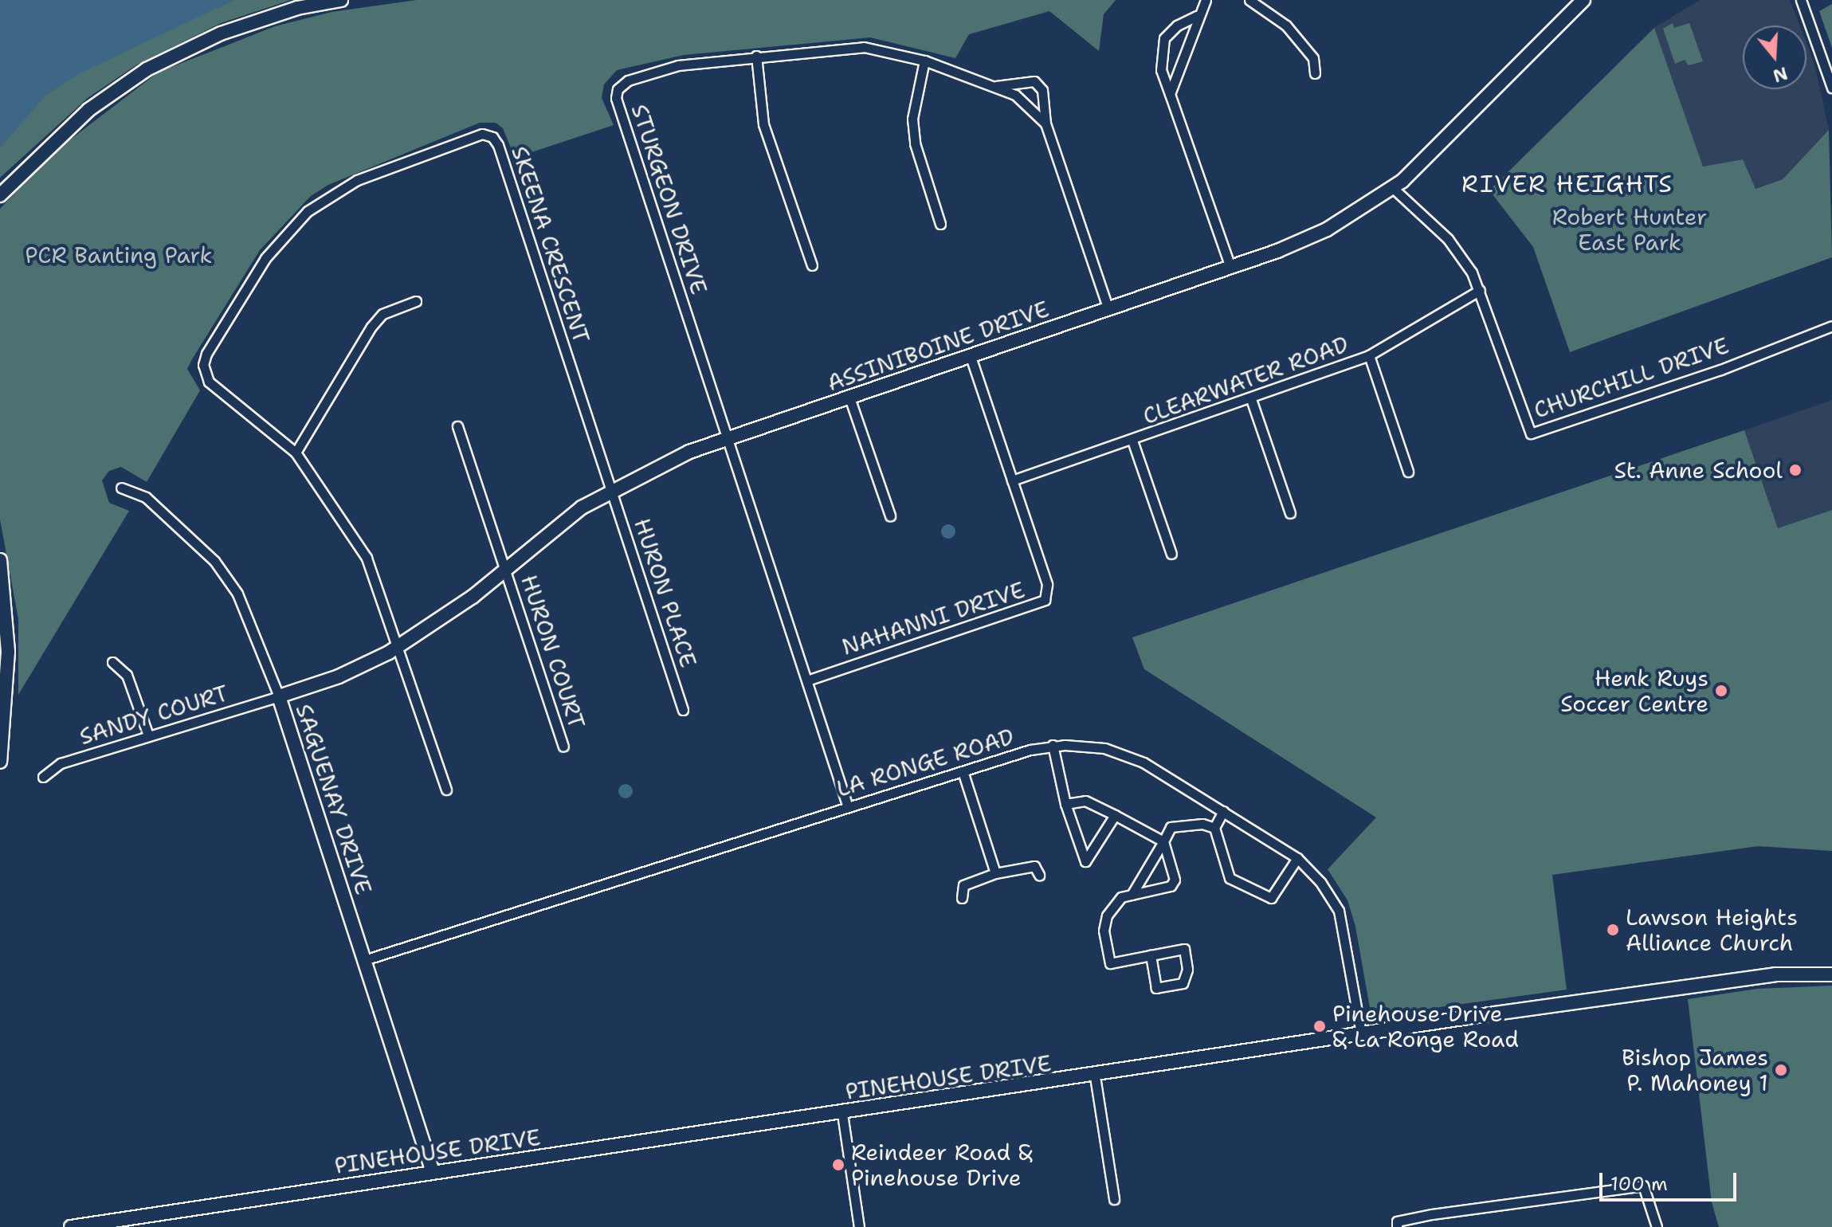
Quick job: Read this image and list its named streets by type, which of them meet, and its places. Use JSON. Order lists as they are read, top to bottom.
{
  "streets": {
    "street": [
      "STURGEON DRIVE",
      "SKEENA CRESCENT",
      "ASSINIBOINE DRIVE",
      "CHURCHILL DRIVE",
      "CLEARWATER ROAD",
      "HURON PLACE",
      "NAHANNI DRIVE",
      "HURON COURT",
      "SANDY COURT",
      "LA RONGE ROAD",
      "SAGUENAY DRIVE",
      "PINEHOUSE DRIVE"
    ]
  },
  "crossings": [
    ["STURGEON DRIVE", "ASSINIBOINE DRIVE"],
    ["SKEENA CRESCENT", "ASSINIBOINE DRIVE"],
    ["SKEENA CRESCENT", "HURON PLACE"],
    ["ASSINIBOINE DRIVE", "CHURCHILL DRIVE"],
    ["ASSINIBOINE DRIVE", "HURON PLACE"],
    ["ASSINIBOINE DRIVE", "NAHANNI DRIVE"],
    ["ASSINIBOINE DRIVE", "HURON COURT"],
    ["ASSINIBOINE DRIVE", "SANDY COURT"],
    ["ASSINIBOINE DRIVE", "SAGUENAY DRIVE"],
    ["CHURCHILL DRIVE", "CLEARWATER ROAD"],
    ["CLEARWATER ROAD", "NAHANNI DRIVE"],
    ["SANDY COURT", "SAGUENAY DRIVE"],
    ["LA RONGE ROAD", "SAGUENAY DRIVE"],
    ["LA RONGE ROAD", "PINEHOUSE DRIVE"],
    ["SAGUENAY DRIVE", "PINEHOUSE DRIVE"]
  ],
  "districts": ["RIVER HEIGHTS"],
  "parks": ["Robert Hunter East Park", "PCR Banting Park"],
  "places": [
    "St. Anne School",
    "Henk Ruys Soccer Centre",
    "Lawson Heights Alliance Church",
    "Pinehouse Drive & La Ronge Road",
    "Bishop James P. Mahoney 1",
    "Reindeer Road & Pinehouse Drive"
  ],
  "scale_bar": "100 m",
  "north": "bottom"
}
